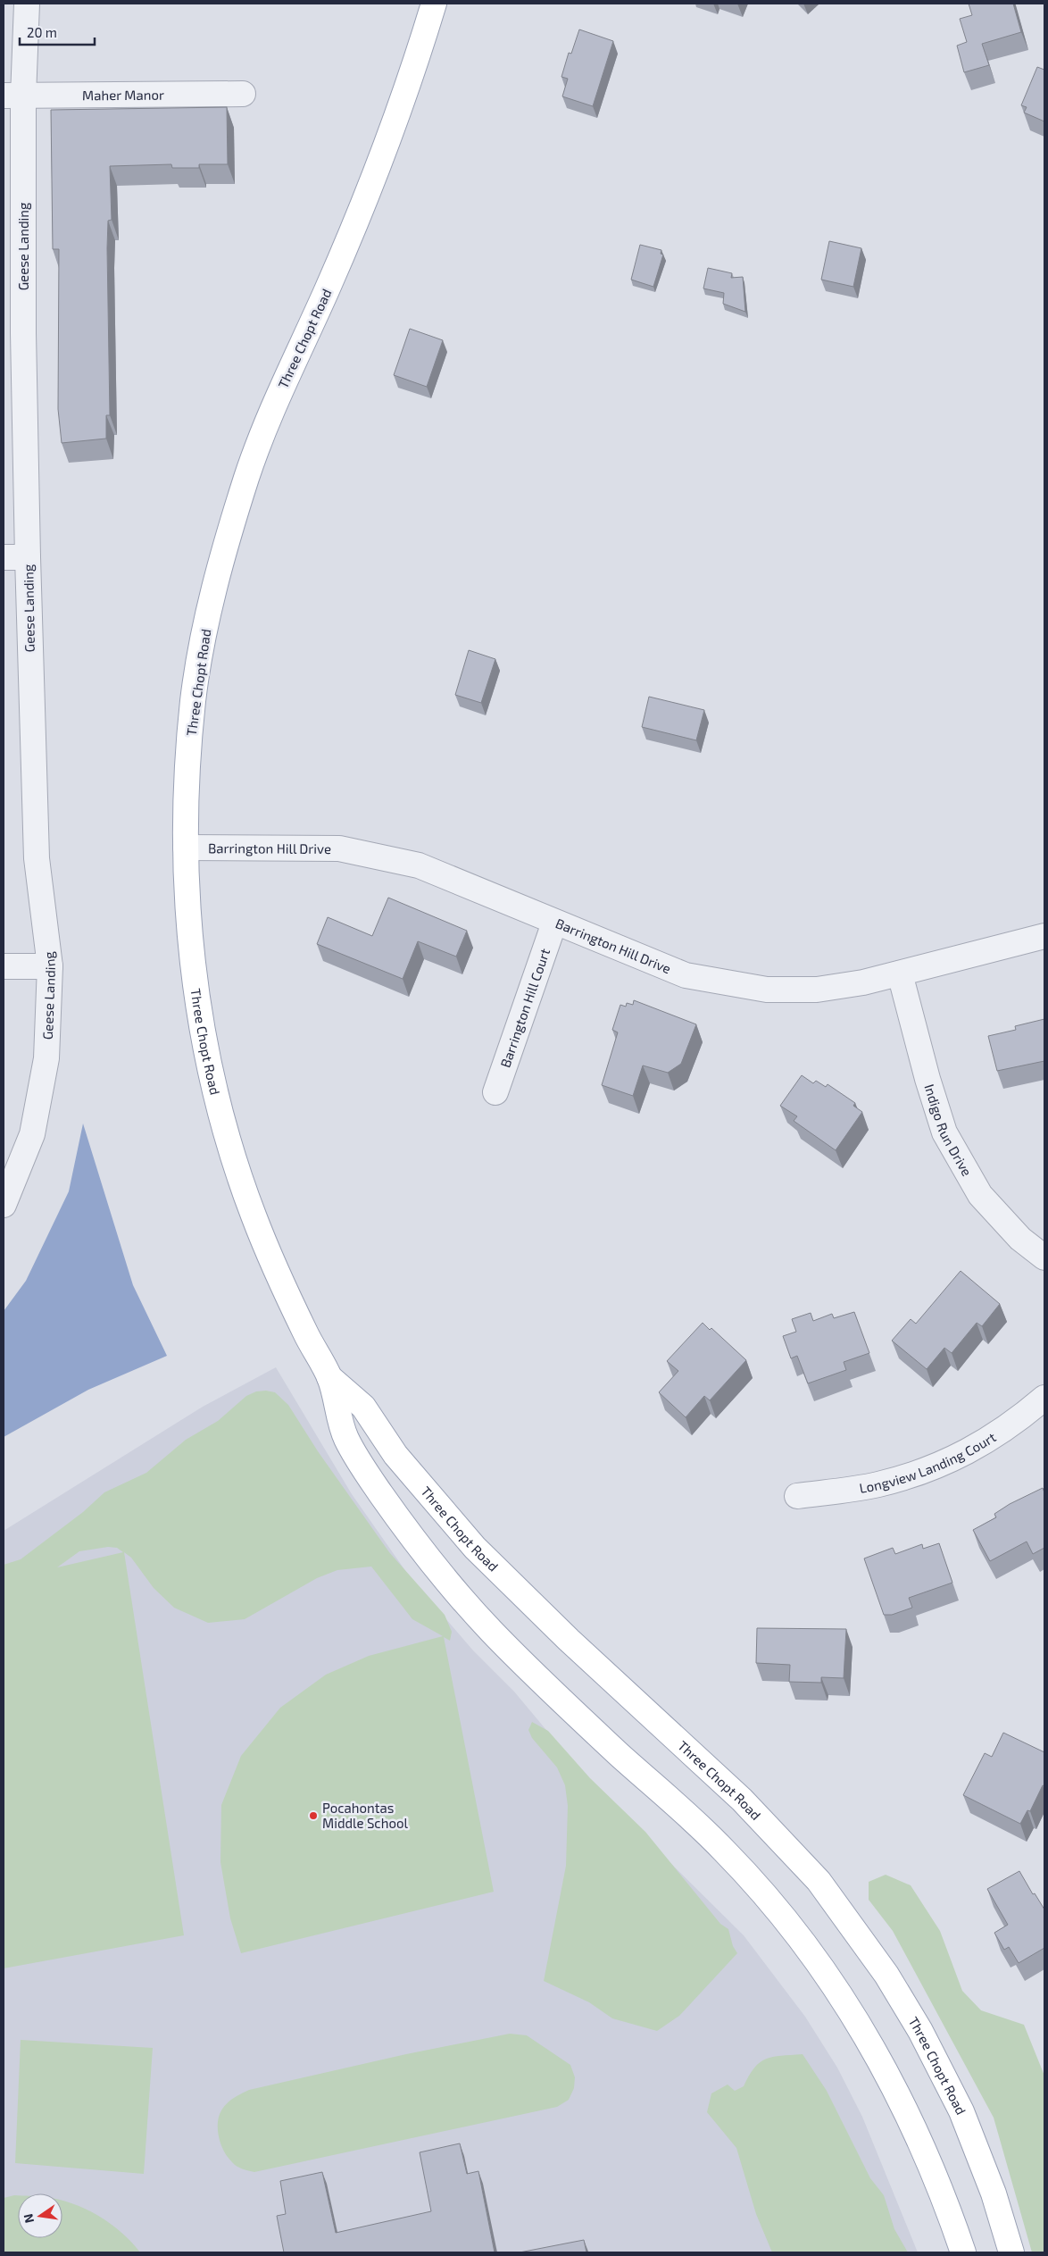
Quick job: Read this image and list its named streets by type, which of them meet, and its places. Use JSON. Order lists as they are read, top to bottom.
{
  "streets": {
    "main road": ["Three Chopt Road"],
    "street": [
      "Maher Manor",
      "Geese Landing",
      "Barrington Hill Drive",
      "Barrington Hill Court",
      "Indigo Run Drive",
      "Longview Landing Court"
    ]
  },
  "crossings": [
    ["Maher Manor", "Geese Landing"],
    ["Three Chopt Road", "Barrington Hill Drive"],
    ["Barrington Hill Drive", "Barrington Hill Court"],
    ["Barrington Hill Drive", "Indigo Run Drive"]
  ],
  "places": ["Pocahontas Middle School"],
  "scale_bar": "20 m",
  "north": "left"
}
